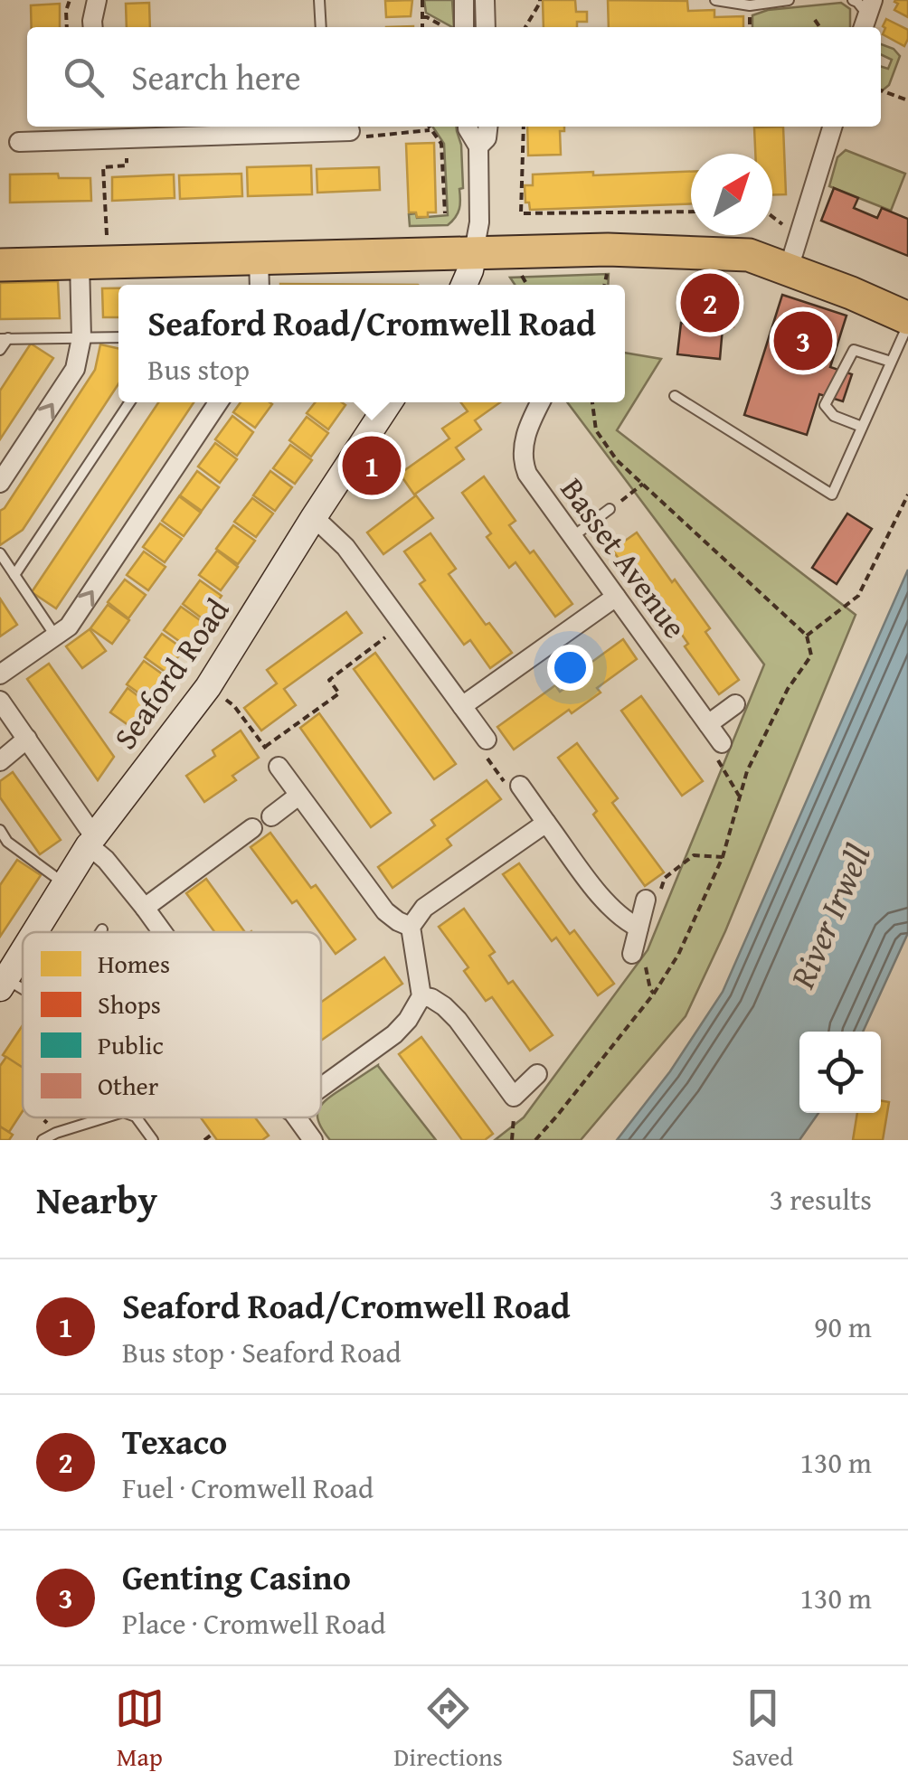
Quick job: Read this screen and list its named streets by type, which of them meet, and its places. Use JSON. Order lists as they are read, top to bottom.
{
  "streets": {
    "street": ["Basset Avenue", "Seaford Road"]
  },
  "water": ["River Irwell"],
  "legend": [
    "Homes",
    "Shops",
    "Public",
    "Other"
  ],
  "north": "top right",
  "page": {
    "search": "Search here",
    "pins": ["2", "3", "1"],
    "popup": ["Seaford Road/Cromwell Road", "Bus stop"],
    "heading": ["Nearby", "3 results"],
    "list": [
      {
        "mark": "1",
        "name": "Seaford Road/Cromwell Road",
        "note": "Bus stop · Seaford Road",
        "value": "90 m"
      },
      {
        "mark": "2",
        "name": "Texaco",
        "note": "Fuel · Cromwell Road",
        "value": "130 m"
      },
      {
        "mark": "3",
        "name": "Genting Casino",
        "note": "Place · Cromwell Road",
        "value": "130 m"
      }
    ],
    "nav": ["Map", "Directions", "Saved"]
  }
}
